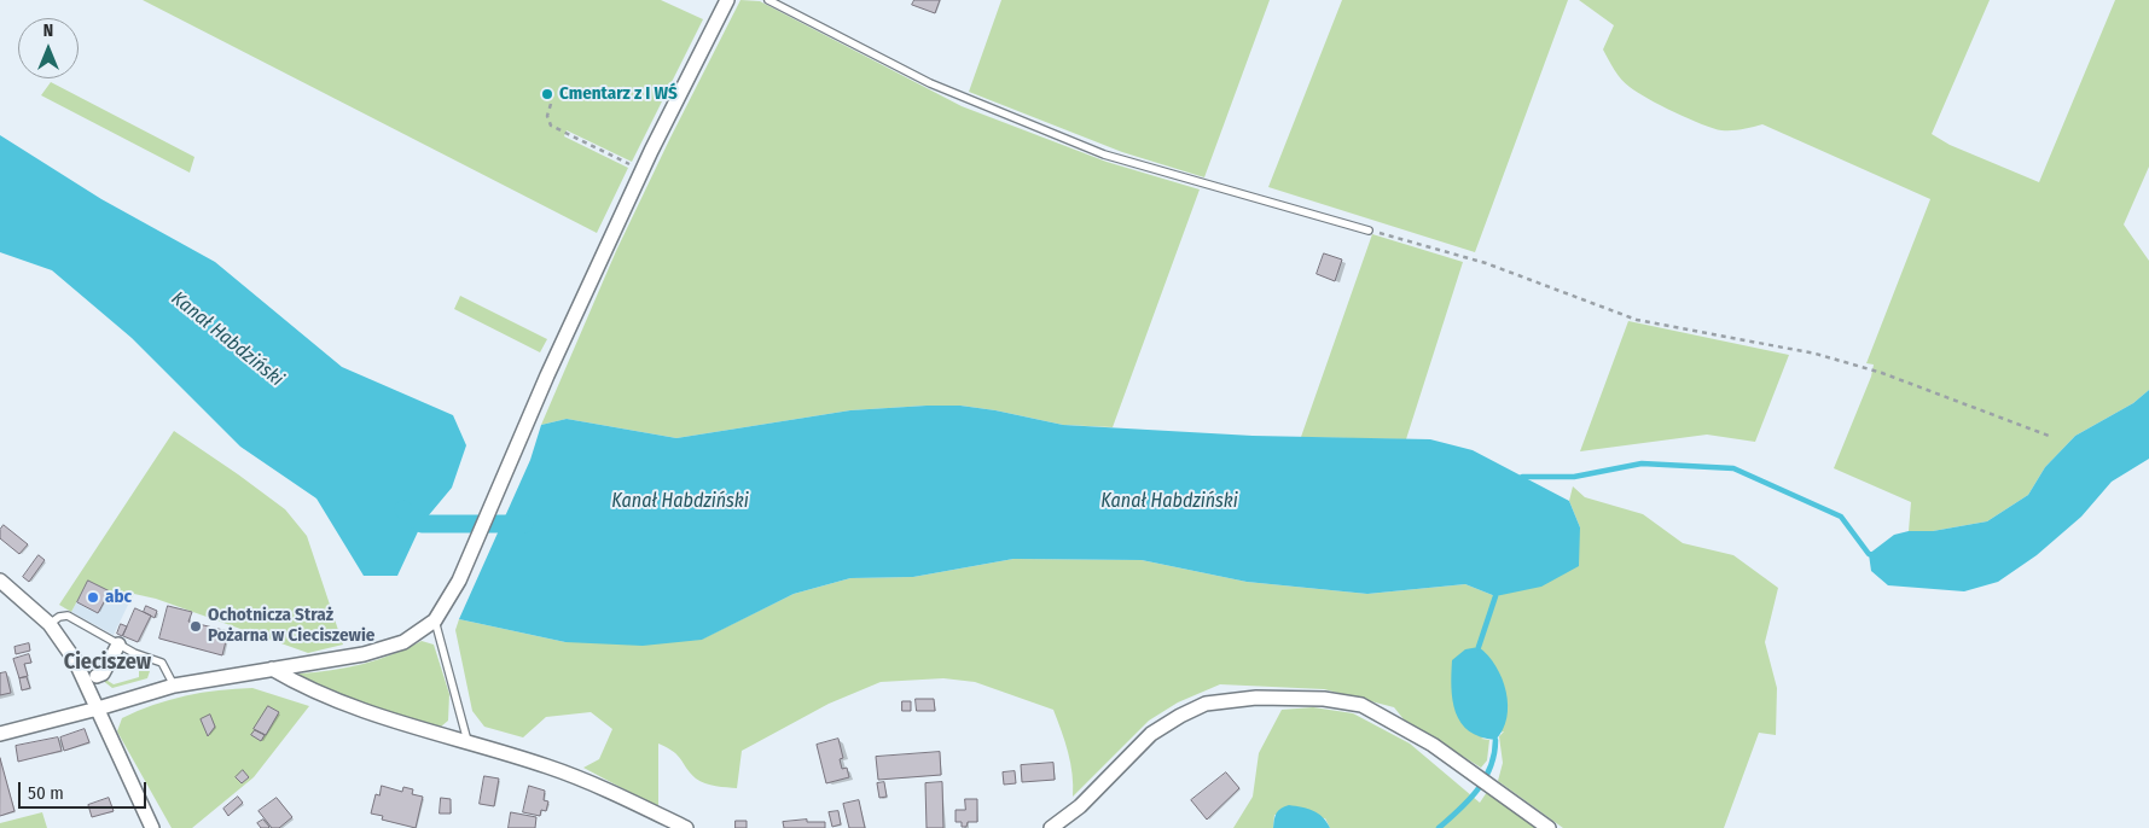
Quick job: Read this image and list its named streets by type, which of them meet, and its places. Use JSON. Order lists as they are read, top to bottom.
{
  "districts": ["Cieciszew"],
  "water": ["Kanał Habdziński"],
  "places": ["Cmentarz z I WŚ", "abc", "Ochotnicza Straż Pożarna w Cieciszewie"],
  "scale_bar": "50 m",
  "north": "top"
}
